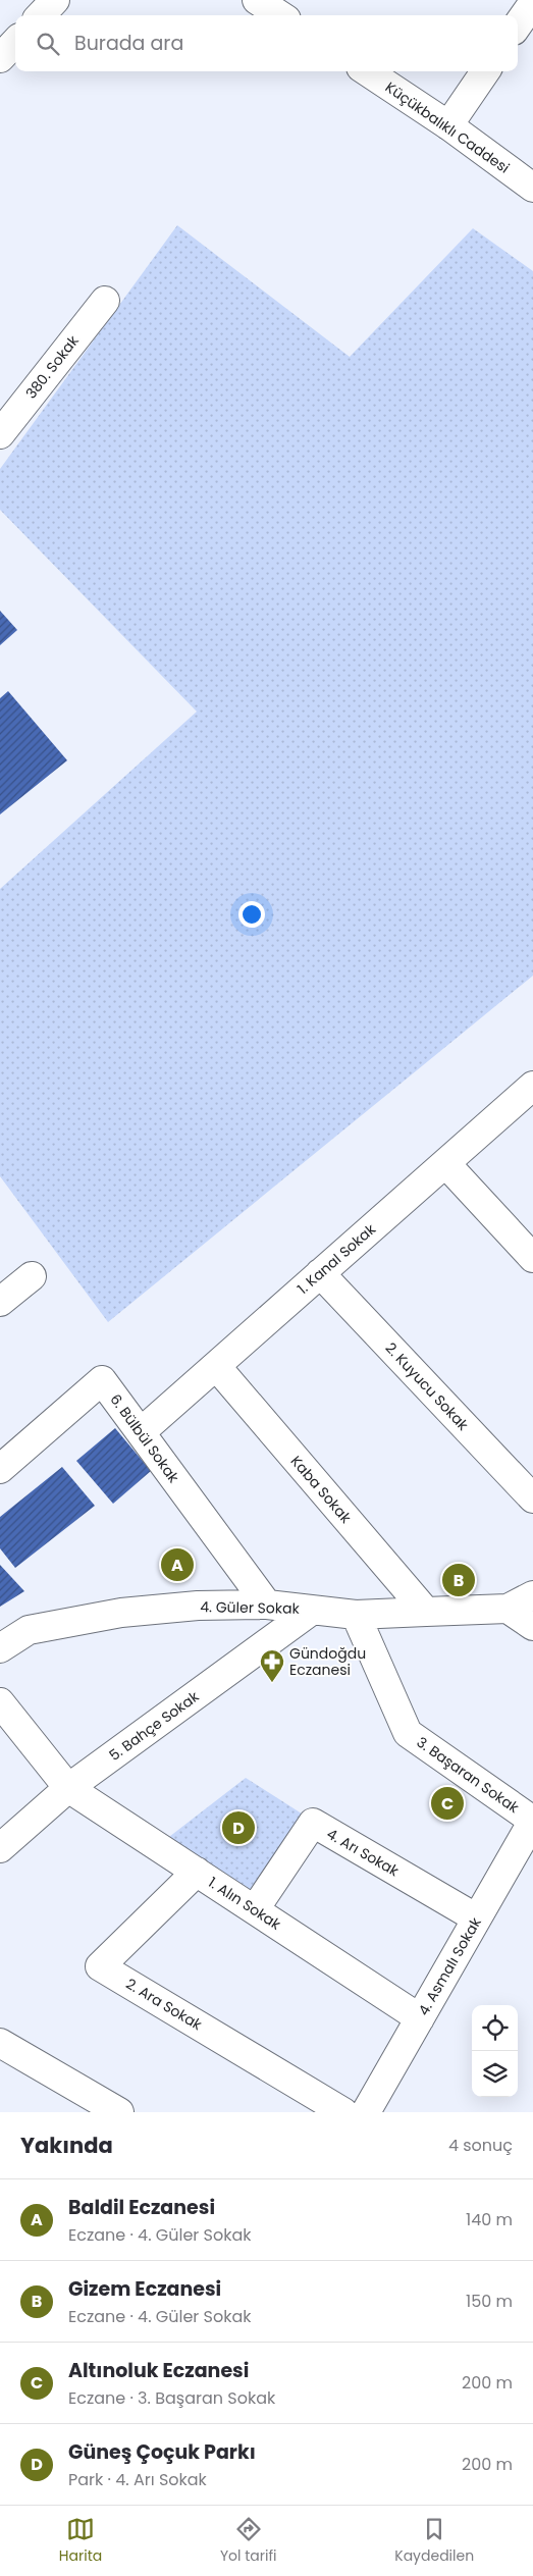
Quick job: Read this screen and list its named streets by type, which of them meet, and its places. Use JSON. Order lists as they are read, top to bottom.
{
  "streets": {
    "street": [
      "Küçükbalıklı Caddesi",
      "380. Sokak",
      "1. Kanal Sokak",
      "2. Kuyucu Sokak",
      "6. Bülbül Sokak",
      "Kaba Sokak",
      "4. Güler Sokak",
      "5. Bahçe Sokak",
      "3. Başaran Sokak",
      "4. Arı Sokak",
      "1. Alın Sokak",
      "4. Asmalı Sokak",
      "2. Ara Sokak"
    ]
  },
  "crossings": [
    ["1. Kanal Sokak", "2. Kuyucu Sokak"],
    ["1. Kanal Sokak", "6. Bülbül Sokak"],
    ["1. Kanal Sokak", "Kaba Sokak"],
    ["6. Bülbül Sokak", "4. Güler Sokak"],
    ["Kaba Sokak", "4. Güler Sokak"],
    ["4. Güler Sokak", "5. Bahçe Sokak"],
    ["4. Güler Sokak", "3. Başaran Sokak"],
    ["5. Bahçe Sokak", "1. Alın Sokak"],
    ["3. Başaran Sokak", "4. Asmalı Sokak"],
    ["4. Arı Sokak", "1. Alın Sokak"],
    ["4. Arı Sokak", "4. Asmalı Sokak"],
    ["1. Alın Sokak", "4. Asmalı Sokak"],
    ["1. Alın Sokak", "2. Ara Sokak"]
  ],
  "places": {
    "pharmacy": ["Gündoğdu Eczanesi"]
  },
  "page": {
    "search": "Burada ara",
    "pins": [
      "A",
      "B",
      "C",
      "D"
    ],
    "heading": ["Yakında", "4 sonuç"],
    "list": [
      {
        "mark": "A",
        "name": "Baldil Eczanesi",
        "note": "Eczane · 4. Güler Sokak",
        "value": "140 m"
      },
      {
        "mark": "B",
        "name": "Gizem Eczanesi",
        "note": "Eczane · 4. Güler Sokak",
        "value": "150 m"
      },
      {
        "mark": "C",
        "name": "Altınoluk Eczanesi",
        "note": "Eczane · 3. Başaran Sokak",
        "value": "200 m"
      },
      {
        "mark": "D",
        "name": "Güneş Çoçuk Parkı",
        "note": "Park · 4. Arı Sokak",
        "value": "200 m"
      }
    ],
    "nav": ["Harita", "Yol tarifi", "Kaydedilen"]
  }
}
